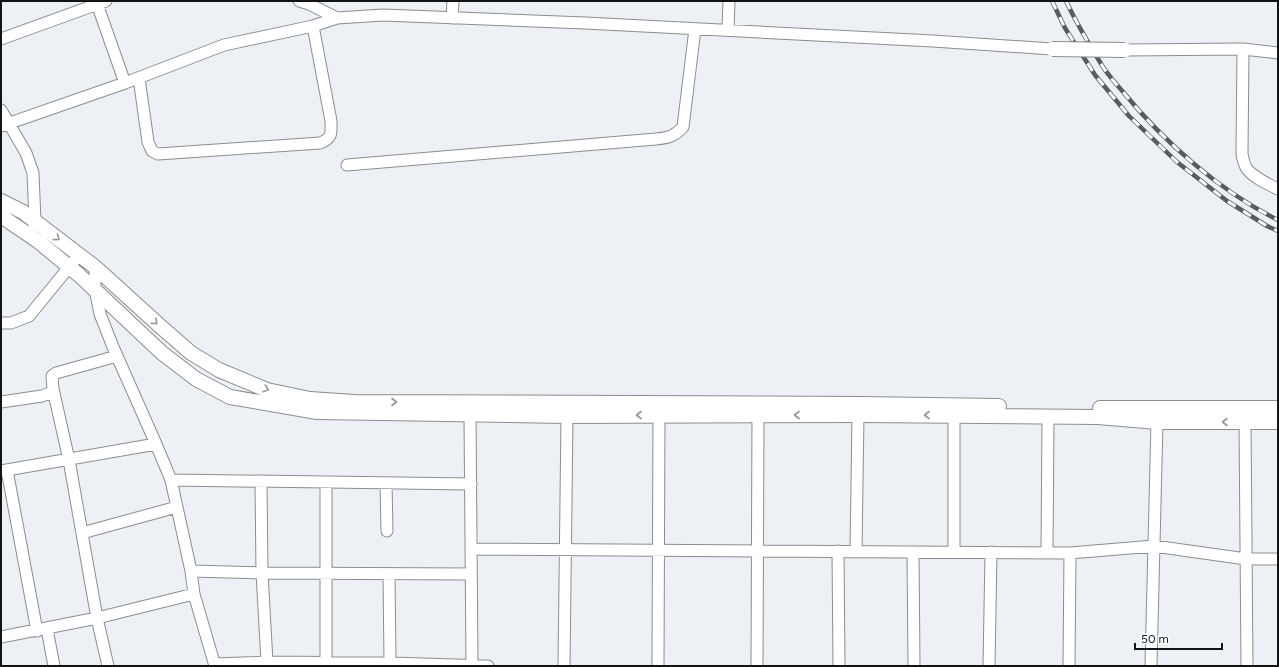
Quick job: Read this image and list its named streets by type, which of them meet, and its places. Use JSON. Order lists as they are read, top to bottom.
{
  "scale_bar": "50 m"
}
